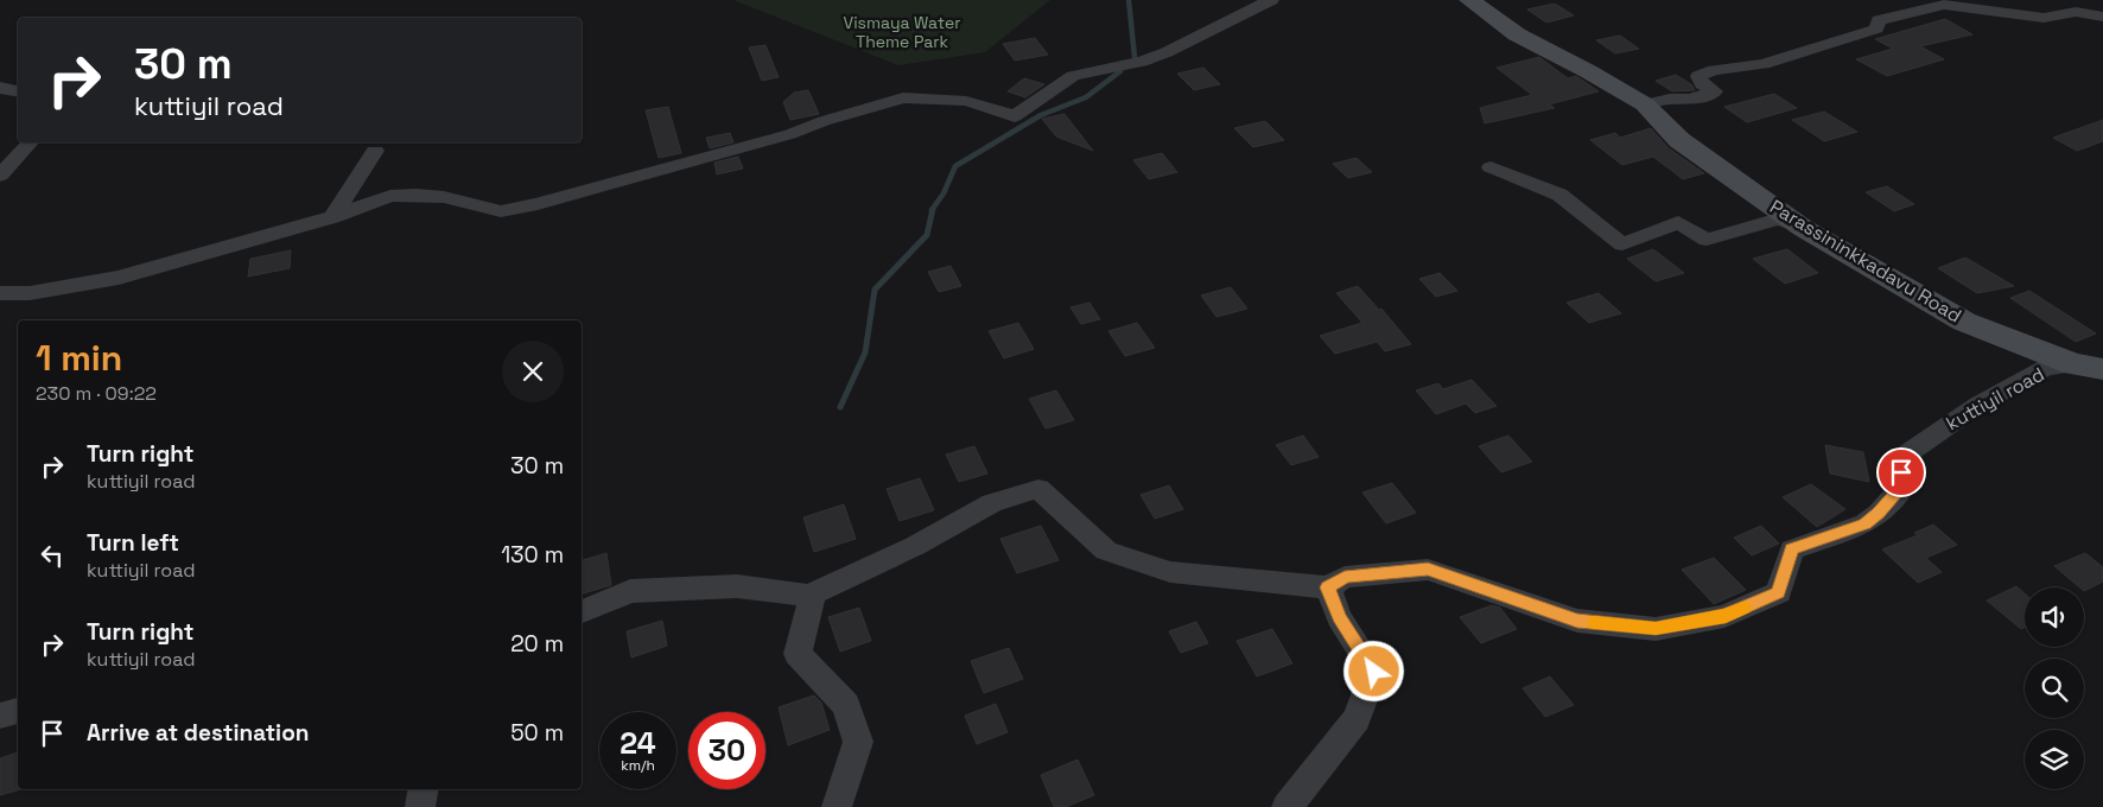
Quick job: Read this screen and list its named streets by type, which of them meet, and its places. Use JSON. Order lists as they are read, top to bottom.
{
  "streets": {
    "main road": ["Parassininkkadavu Road"],
    "street": ["kuttiyil road"]
  },
  "crossings": [
    ["Parassininkkadavu Road", "kuttiyil road"]
  ],
  "parks": ["Vismaya Water Theme Park"],
  "page": {
    "turn": ["30 m", "kuttiyil road"],
    "heading": ["1 min", "230 m · 09:22"],
    "list": [
      {
        "name": "Turn right",
        "note": "kuttiyil road",
        "value": "30 m"
      },
      {
        "name": "Turn left",
        "note": "kuttiyil road",
        "value": "130 m"
      },
      {
        "name": "Turn right",
        "note": "kuttiyil road",
        "value": "20 m"
      },
      {
        "name": "Arrive at destination",
        "value": "50 m"
      }
    ],
    "speed": "24 km/h",
    "limit": "30"
  }
}
